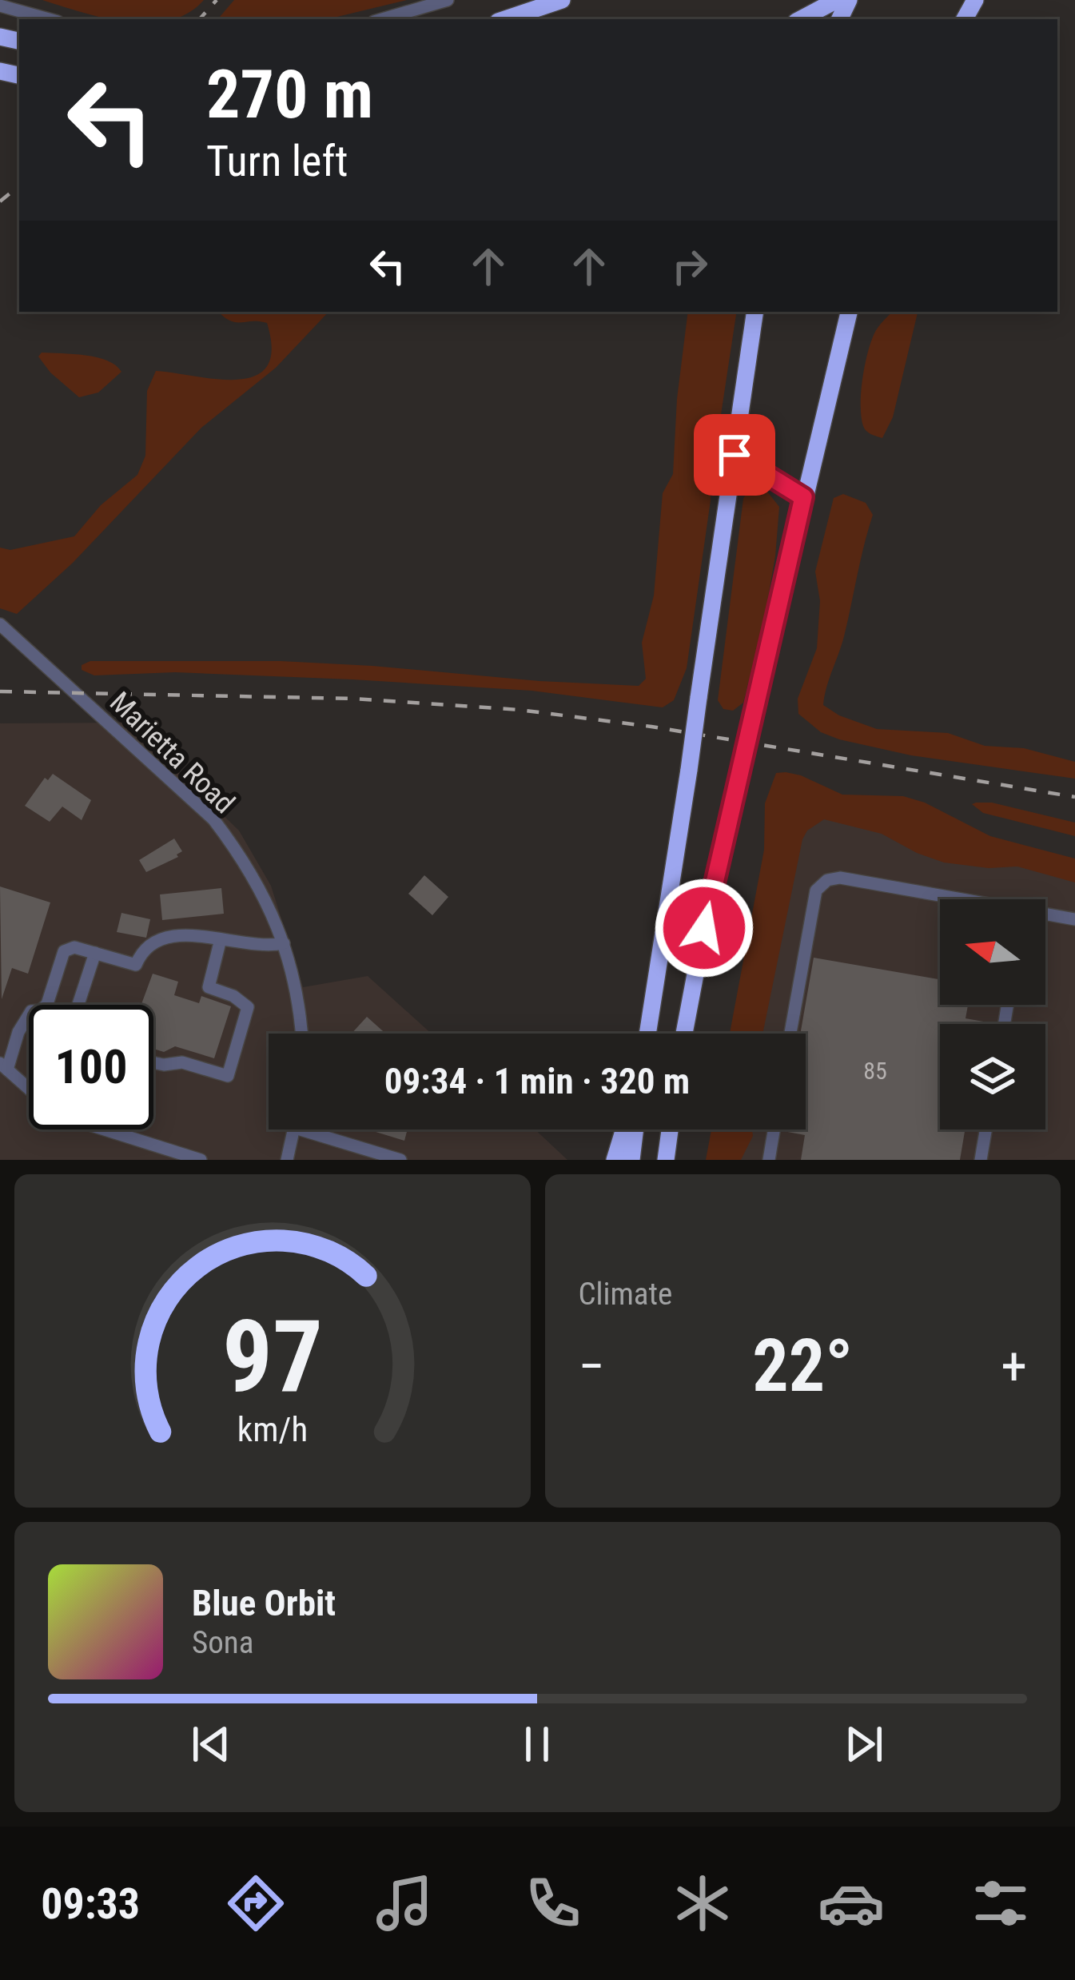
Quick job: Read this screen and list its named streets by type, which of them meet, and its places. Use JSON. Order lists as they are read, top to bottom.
{
  "streets": {
    "street": ["Marietta Road"]
  },
  "house_numbers": ["85"],
  "north": "left",
  "page": {
    "turn": ["270 m", "Turn left"],
    "limit": "100",
    "trip": "09:34 · 1 min · 320 m",
    "tile": "Climate",
    "heat": ["−", "22°", "+"],
    "song": ["Blue Orbit", "Sona"],
    "tabs": "09:33",
    "gauge": ["97", "km/h"]
  }
}
